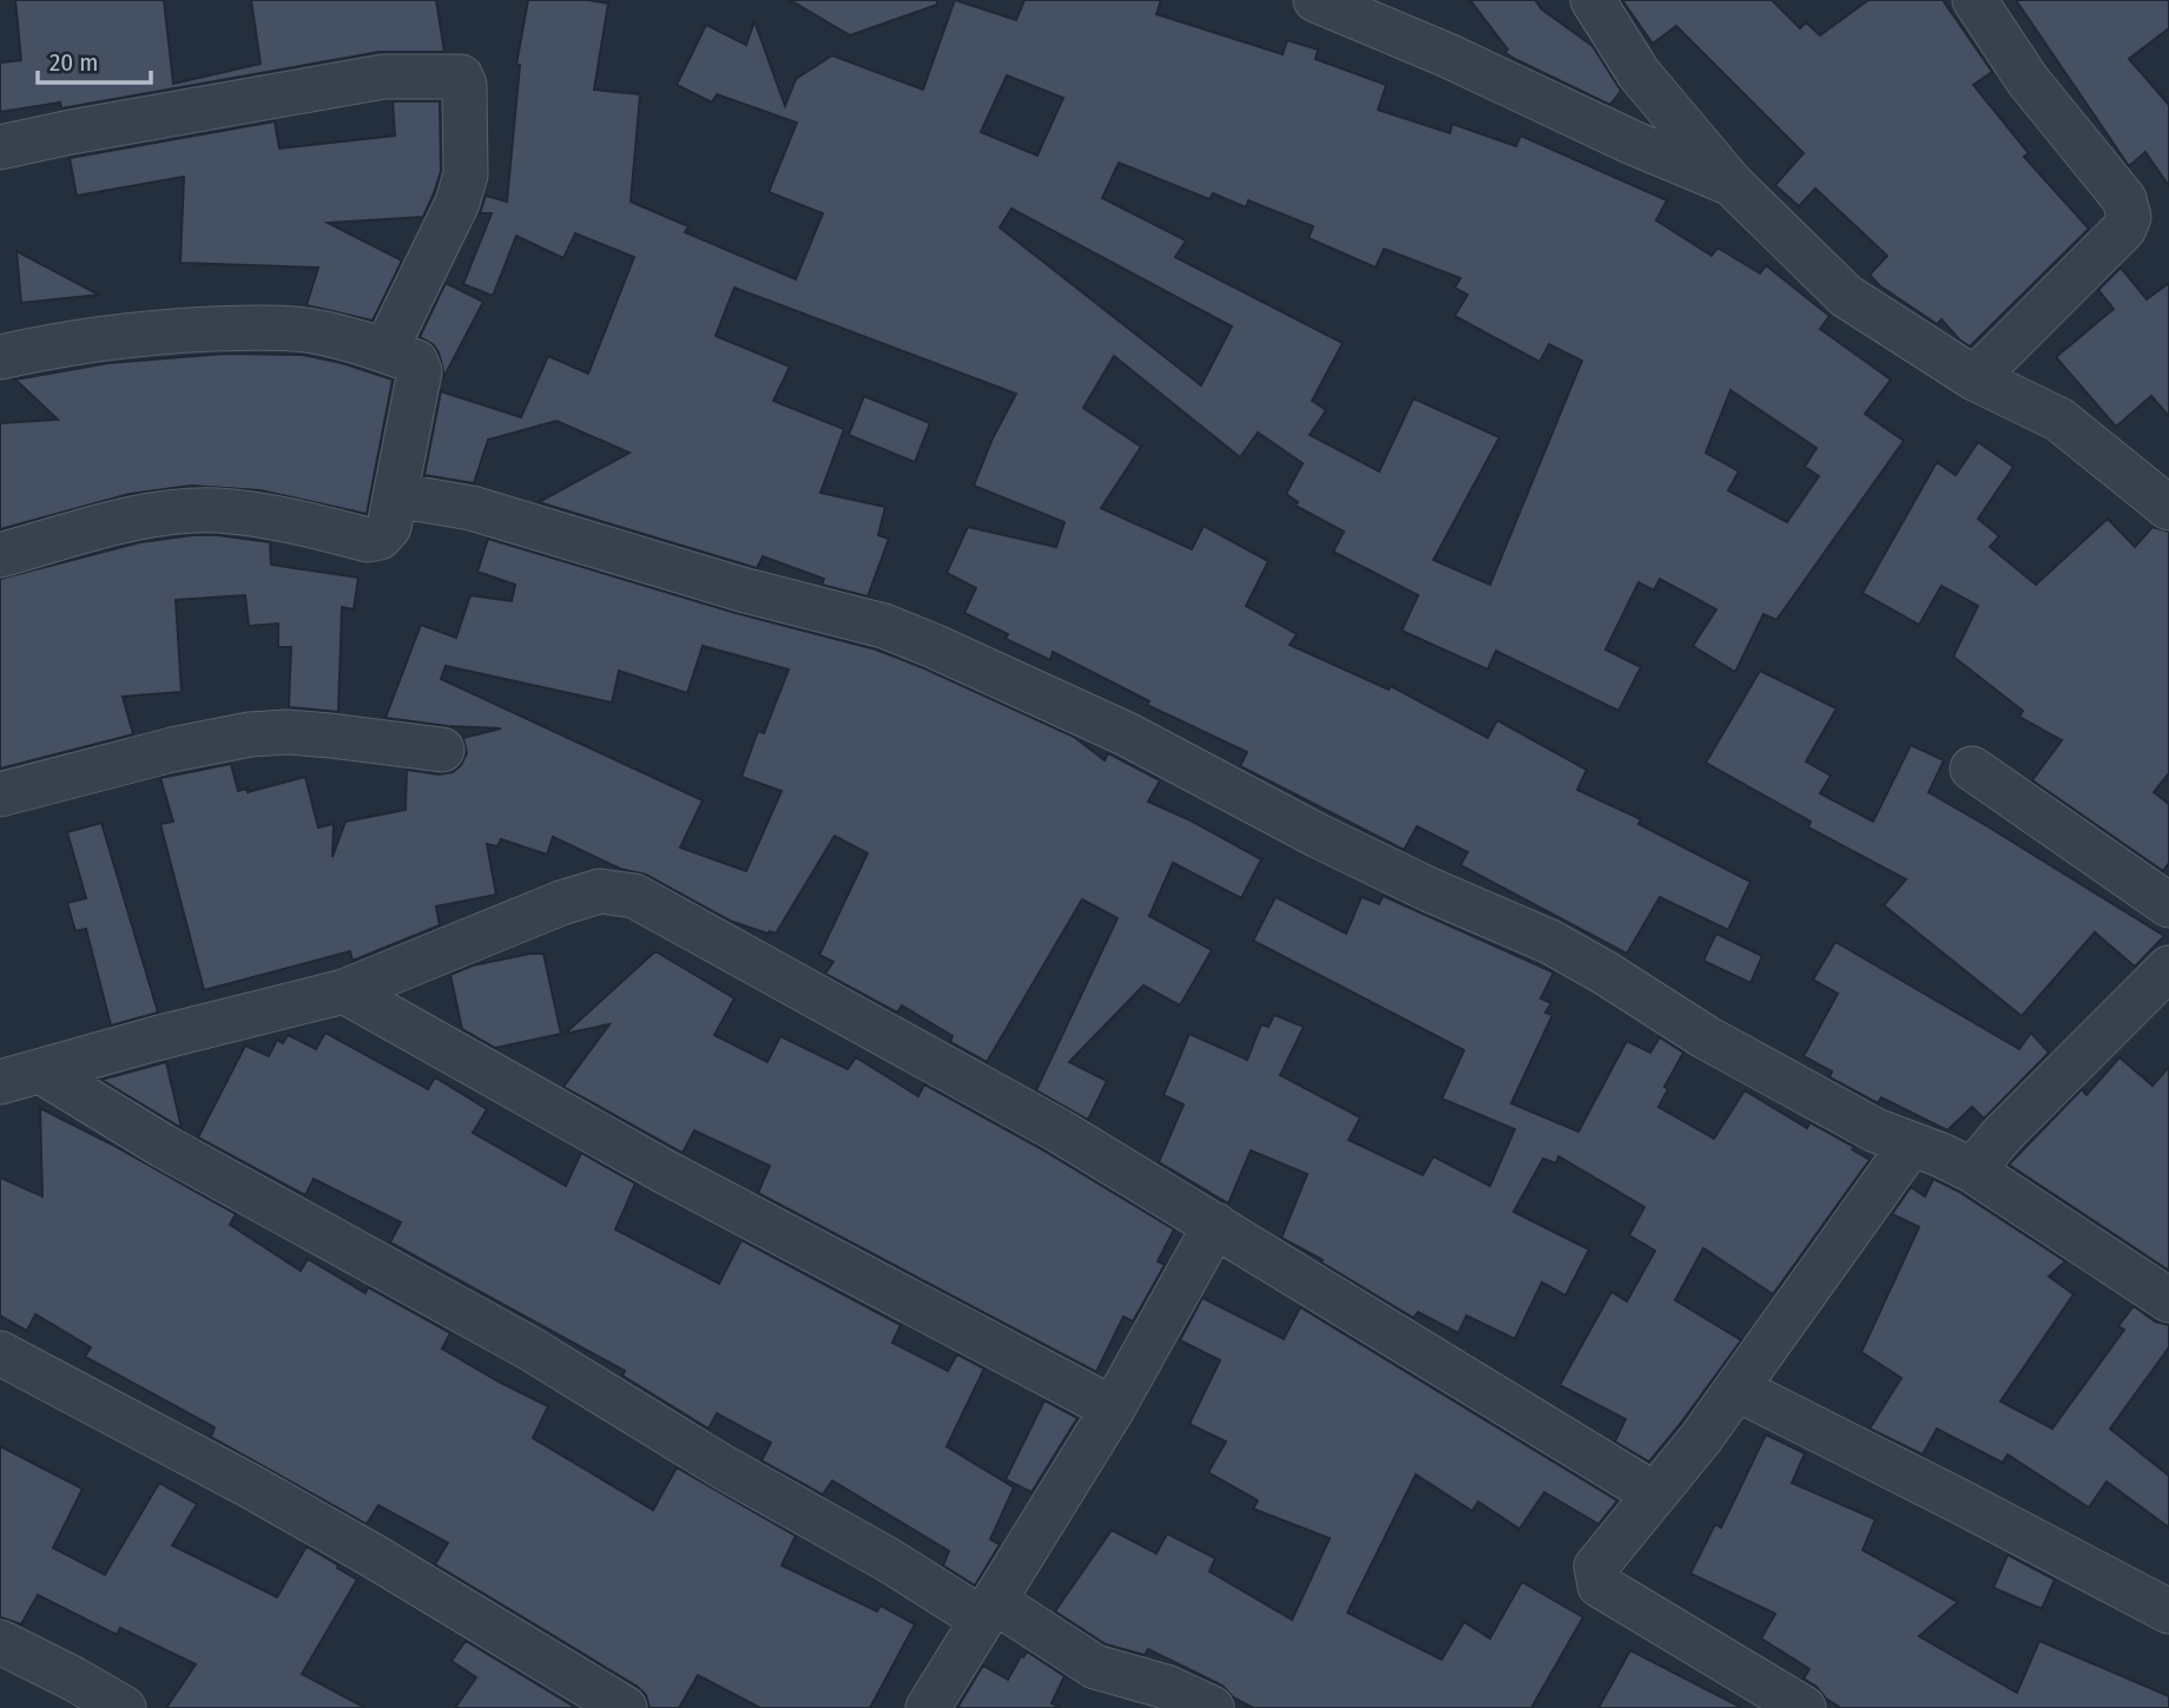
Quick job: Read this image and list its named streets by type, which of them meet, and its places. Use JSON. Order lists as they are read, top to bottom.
{
  "scale_bar": "20 m"
}
